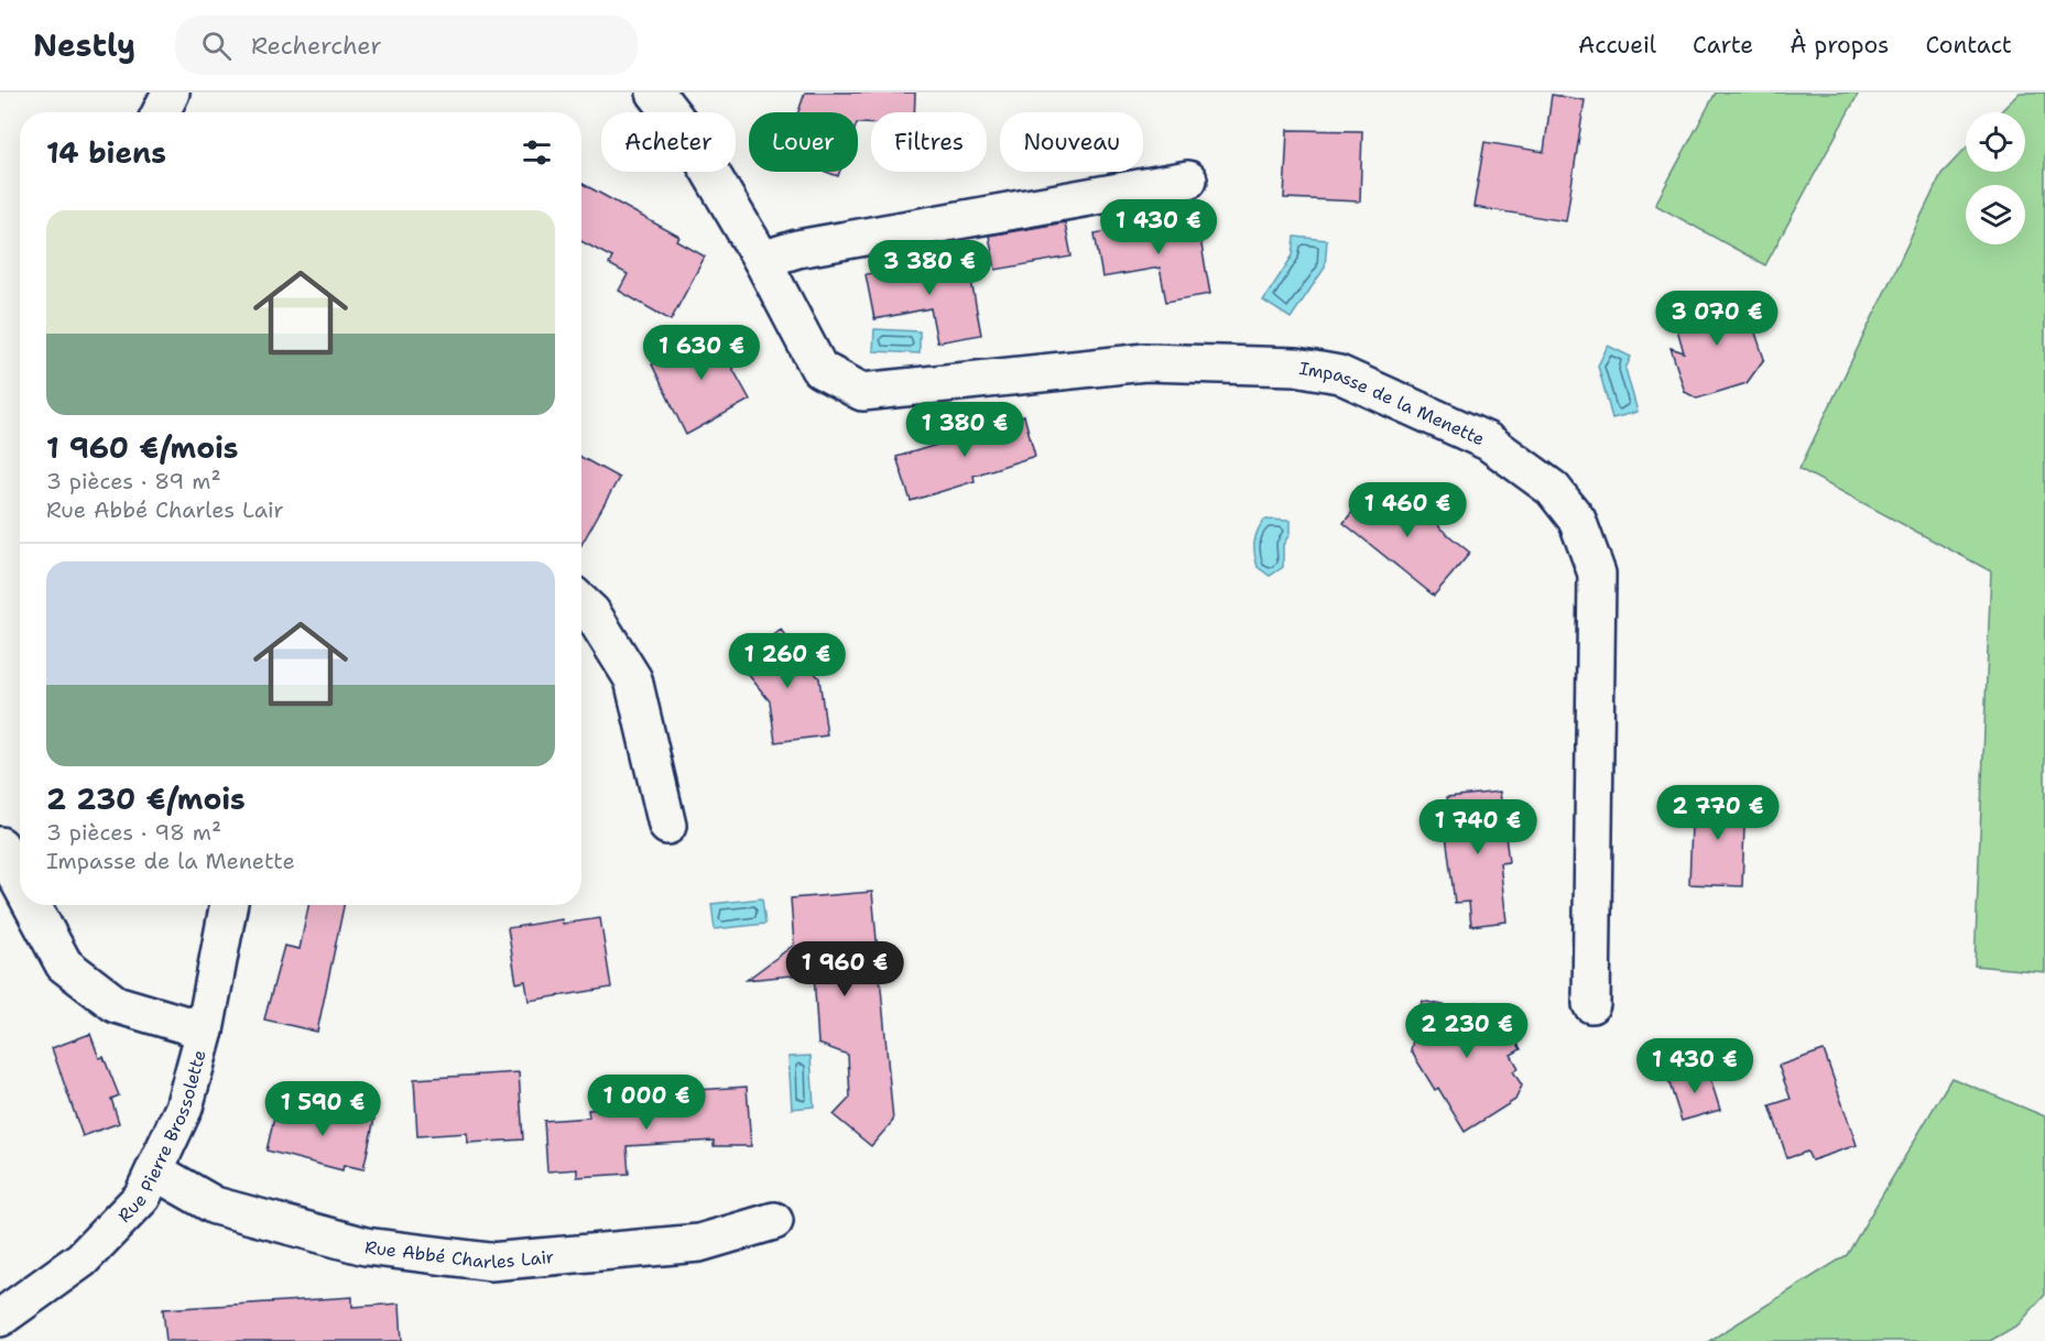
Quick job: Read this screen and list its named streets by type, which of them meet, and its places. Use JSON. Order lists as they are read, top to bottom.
{
  "streets": {
    "street": ["Impasse de la Menette", "Rue Pierre Brossolette", "Rue Abbé Charles Lair"]
  },
  "crossings": [
    ["Rue Pierre Brossolette", "Rue Abbé Charles Lair"]
  ],
  "page": {
    "header": "Nestly",
    "search": "Rechercher",
    "nav": [
      "Accueil",
      "Carte",
      "À propos",
      "Contact"
    ],
    "chip": [
      "Acheter",
      "Louer",
      "Filtres",
      "Nouveau"
    ],
    "heading": "14 biens",
    "list": [
      {
        "name": "1 960 €/mois",
        "note": "3 pièces · 89 m² · Rue Abbé Charles Lair"
      },
      {
        "name": "2 230 €/mois",
        "note": "3 pièces · 98 m² · Impasse de la Menette"
      }
    ],
    "price": [
      "1 430 €",
      "3 380 €",
      "3 070 €",
      "1 630 €",
      "1 380 €",
      "1 460 €",
      "1 260 €",
      "2 770 €",
      "1 740 €",
      "1 960 €",
      "2 230 €",
      "1 430 €",
      "1 000 €",
      "1 590 €"
    ]
  }
}
